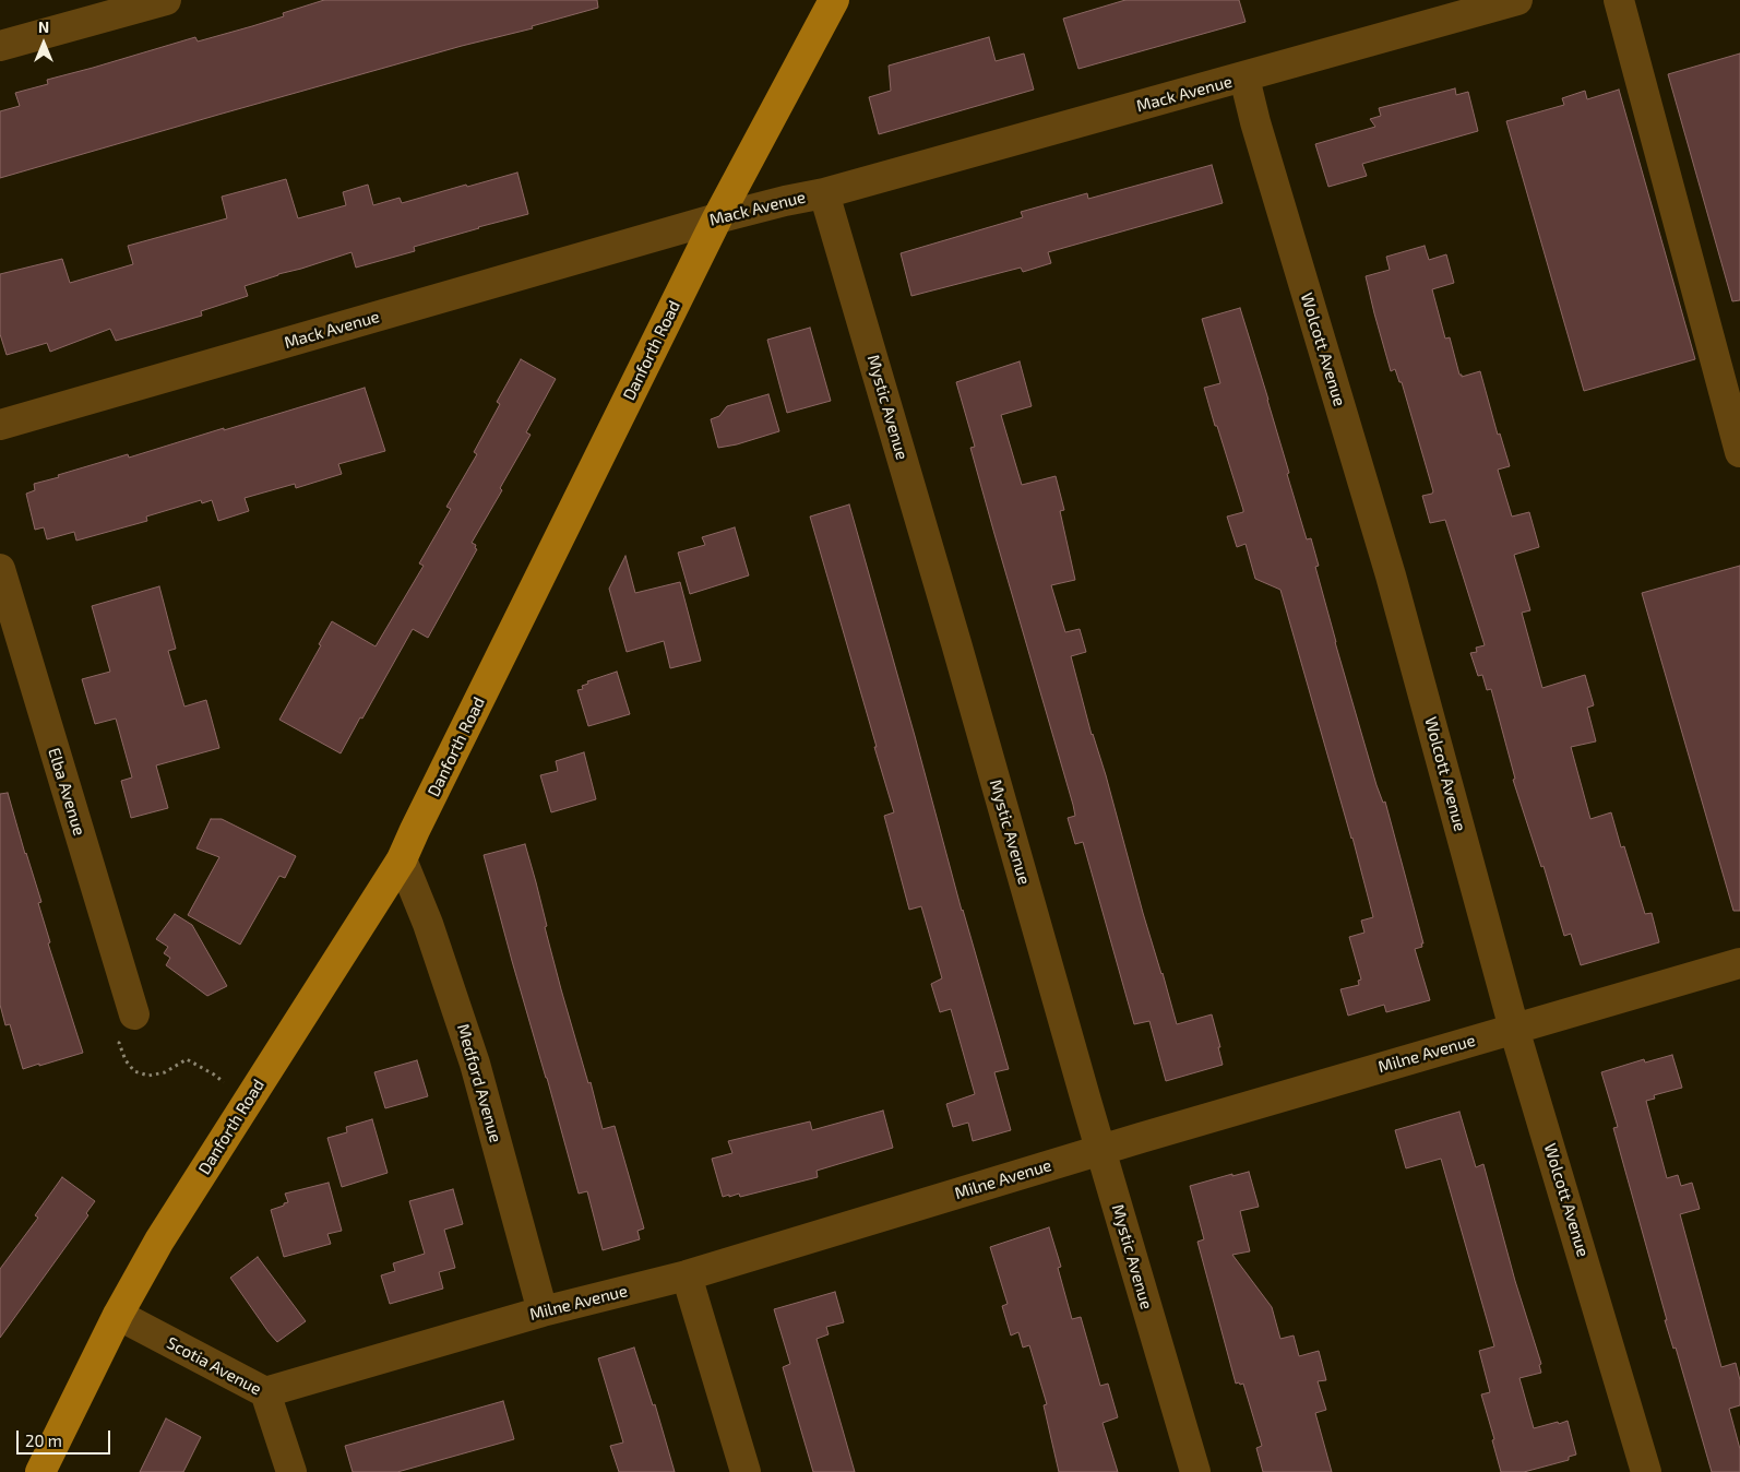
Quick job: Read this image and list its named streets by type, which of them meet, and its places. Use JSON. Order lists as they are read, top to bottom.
{
  "streets": {
    "main road": ["Danforth Road"],
    "street": [
      "Mack Avenue",
      "Wolcott Avenue",
      "Mystic Avenue",
      "Elba Avenue",
      "Milne Avenue",
      "Medford Avenue",
      "Scotia Avenue"
    ]
  },
  "crossings": [
    ["Mack Avenue", "Wolcott Avenue"],
    ["Mack Avenue", "Danforth Road"],
    ["Mack Avenue", "Mystic Avenue"],
    ["Wolcott Avenue", "Milne Avenue"],
    ["Danforth Road", "Medford Avenue"],
    ["Danforth Road", "Scotia Avenue"],
    ["Mystic Avenue", "Milne Avenue"],
    ["Milne Avenue", "Medford Avenue"],
    ["Milne Avenue", "Scotia Avenue"]
  ],
  "scale_bar": "20 m",
  "north": "top"
}
